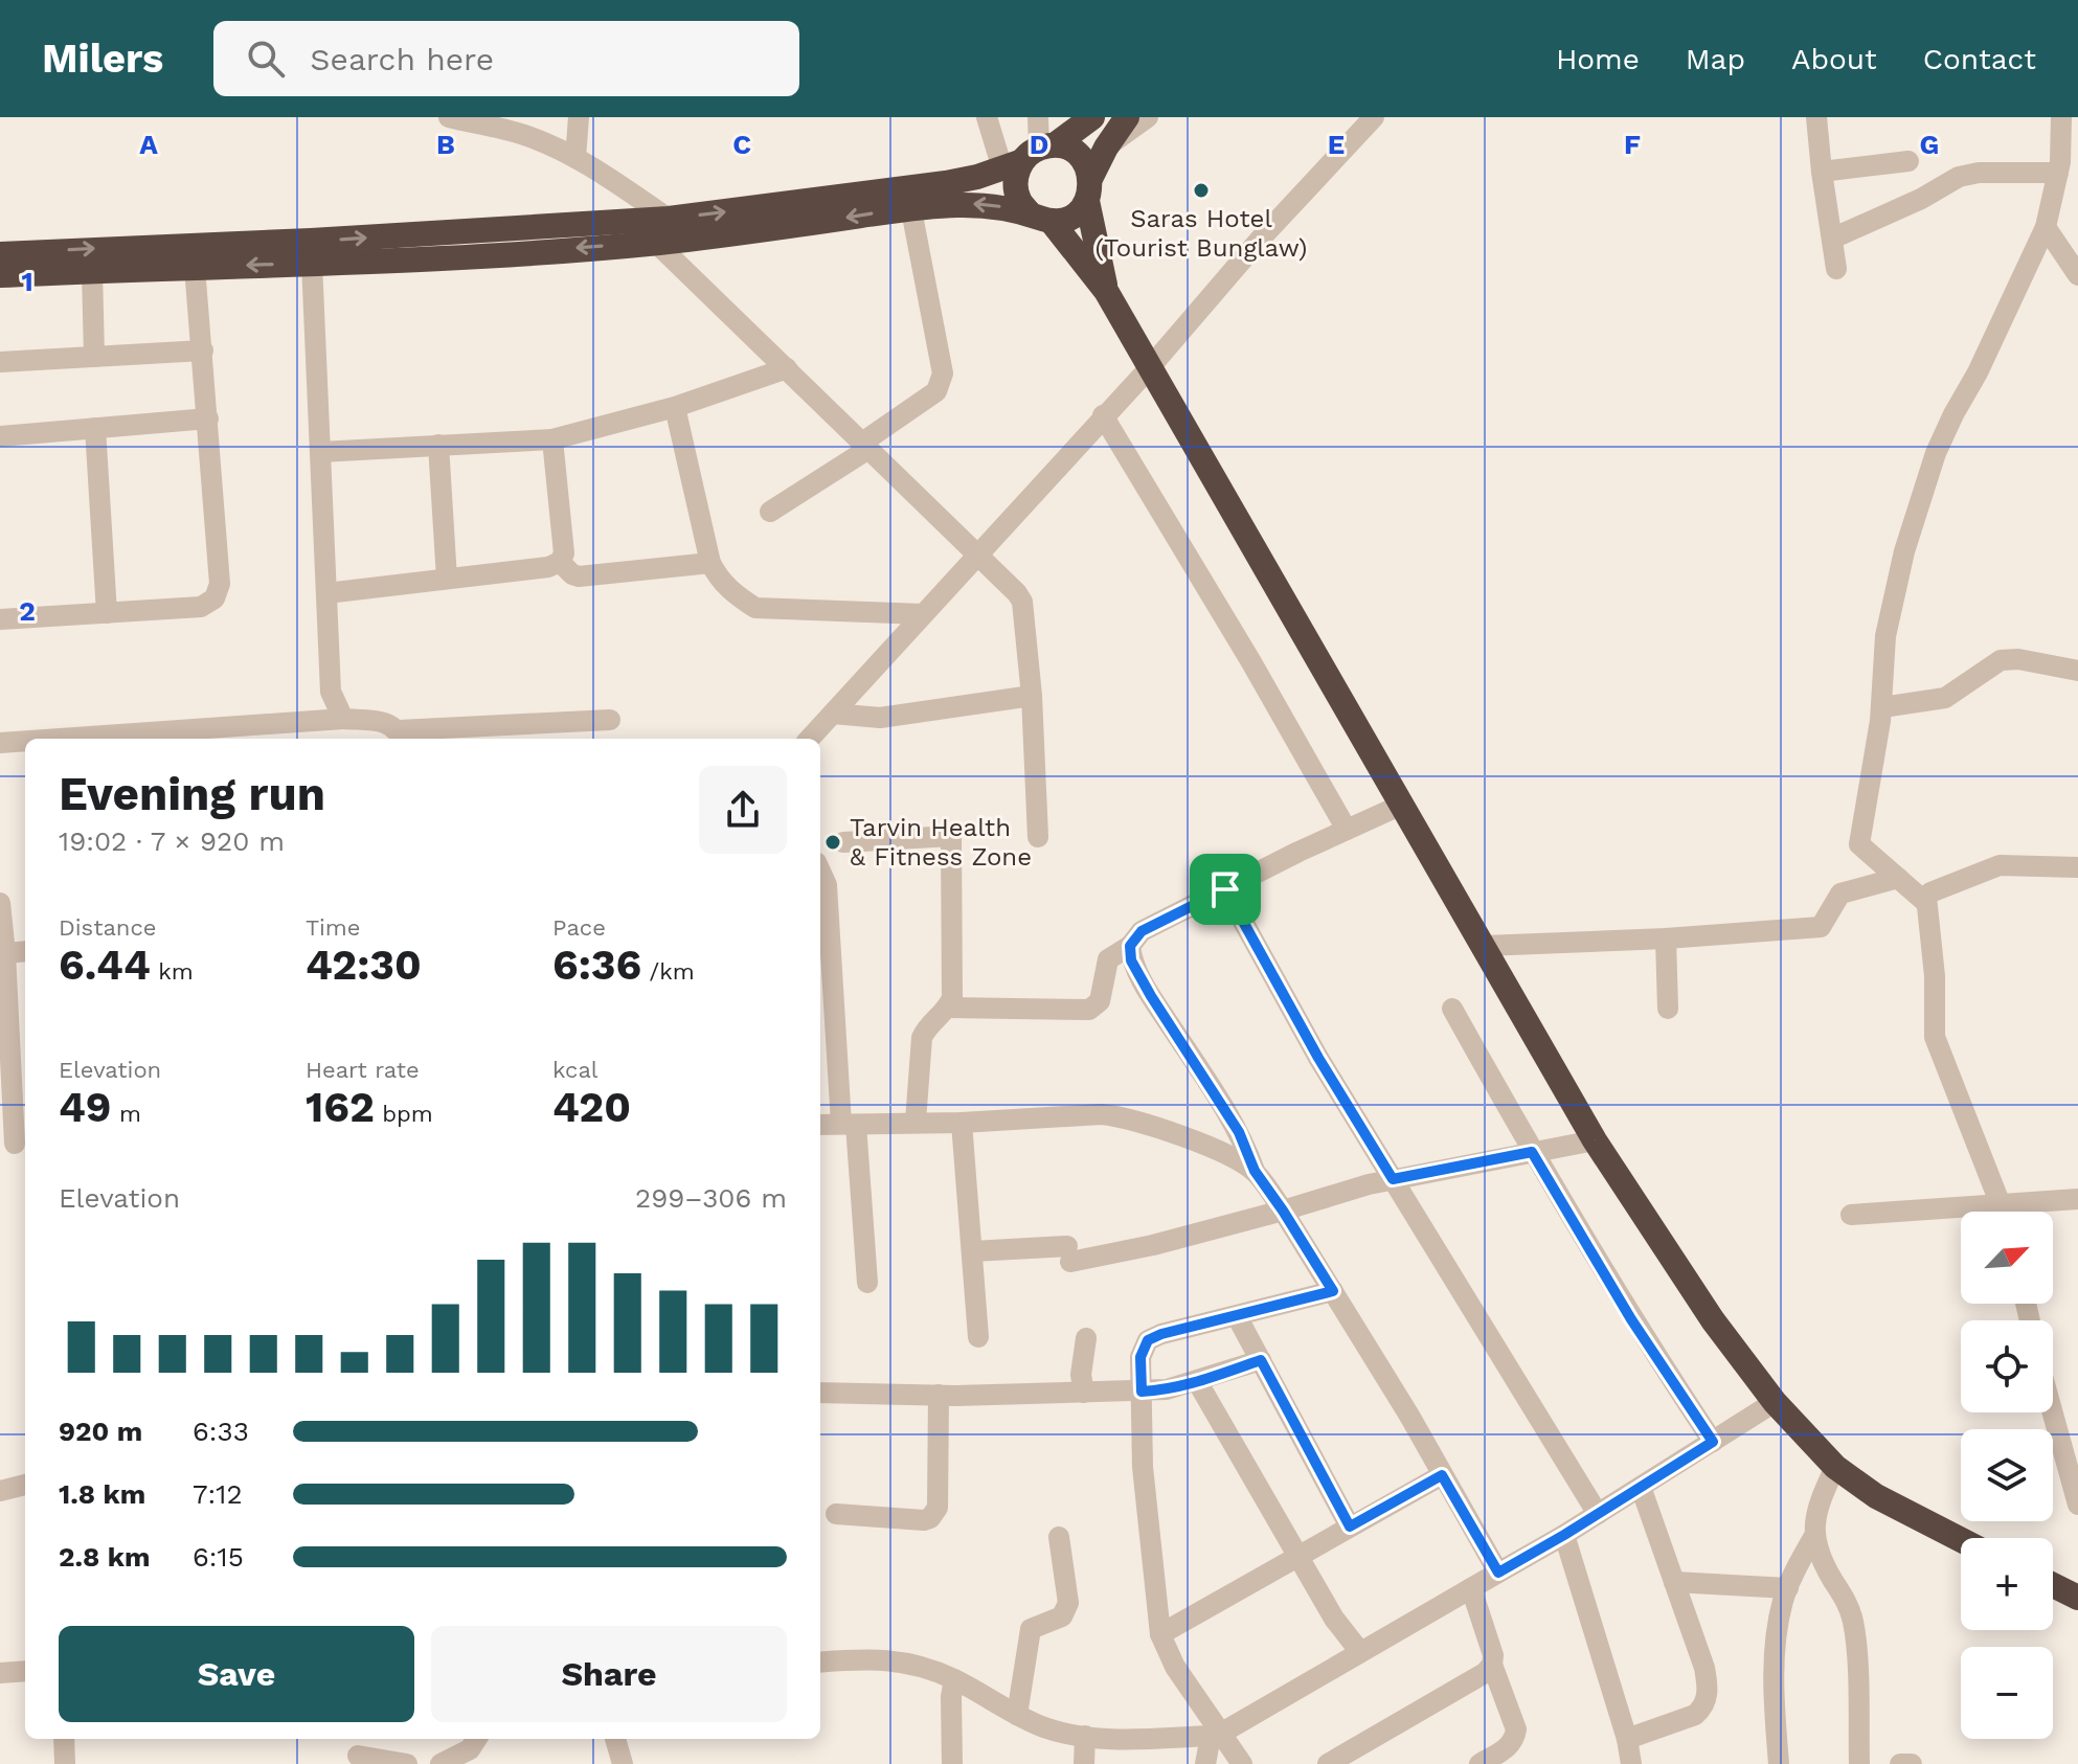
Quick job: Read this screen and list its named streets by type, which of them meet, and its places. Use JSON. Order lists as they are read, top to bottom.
{
  "places": ["Saras Hotel (Tourist Bunglaw)", "Tarvin Health & Fitness Zone"],
  "north": "top right",
  "page": {
    "header": "Milers",
    "search": "Search here",
    "nav": [
      "Home",
      "Map",
      "About",
      "Contact"
    ],
    "heading": ["Evening run", "19:02 · 7 × 920 m"],
    "stats": [
      ["Distance", "6.44 km"],
      ["Time", "42:30"],
      ["Pace", "6:36 /km"],
      ["Elevation", "49 m"],
      ["Heart rate", "162 bpm"],
      ["kcal", "420"]
    ],
    "chart": ["Elevation", "299–306 m"],
    "map_buttons": ["+", "−"],
    "list": [
      {
        "name": "920 m",
        "note": "6:33"
      },
      {
        "name": "1.8 km",
        "note": "7:12"
      },
      {
        "name": "2.8 km",
        "note": "6:15"
      }
    ],
    "buttons": ["Save", "Share"]
  },
  "grid": {
    "columns": [
      "A",
      "B",
      "C",
      "D",
      "E",
      "F",
      "G"
    ],
    "rows": ["1", "2"]
  }
}
